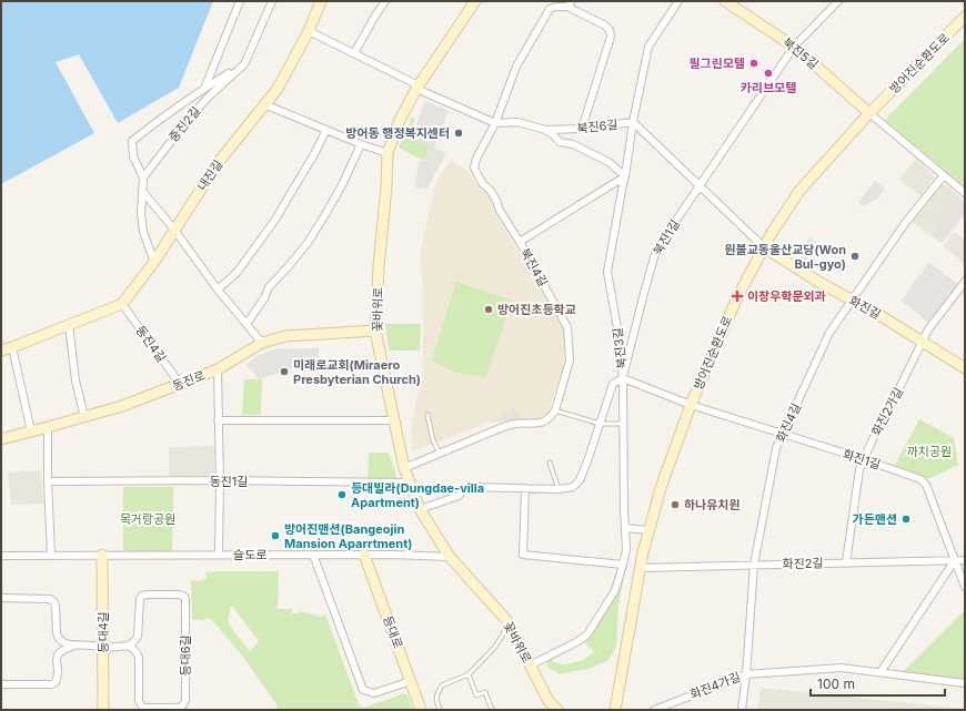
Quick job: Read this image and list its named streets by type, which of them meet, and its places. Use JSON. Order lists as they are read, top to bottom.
{
  "streets": {
    "street": [
      "북진5길",
      "방어진순환도로",
      "중진2길",
      "북진6길",
      "내진길",
      "북진1길",
      "북진4길",
      "화진길",
      "꽃바위로",
      "동진4길",
      "북진3길",
      "동진로",
      "화진2가길",
      "화진4길",
      "화진1길",
      "동진1길",
      "슬도로",
      "화진2길",
      "등대4길",
      "등대로",
      "등대6길",
      "화진4가길"
    ]
  },
  "crossings": [
    ["북진5길", "방어진순환도로"],
    ["북진5길", "북진1길"],
    ["방어진순환도로", "북진6길"],
    ["방어진순환도로", "화진길"],
    ["방어진순환도로", "화진1길"],
    ["방어진순환도로", "화진2길"],
    ["북진6길", "내진길"],
    ["북진6길", "북진1길"],
    ["북진6길", "북진4길"],
    ["북진6길", "화진길"],
    ["북진6길", "꽃바위로"],
    ["북진6길", "북진3길"],
    ["북진1길", "꽃바위로"],
    ["북진1길", "북진3길"],
    ["북진1길", "화진1길"],
    ["화진길", "화진2가길"],
    ["화진길", "화진4길"],
    ["꽃바위로", "북진3길"],
    ["꽃바위로", "동진로"],
    ["꽃바위로", "동진1길"],
    ["꽃바위로", "슬도로"],
    ["동진4길", "동진로"],
    ["북진3길", "화진1길"],
    ["화진2가길", "화진1길"],
    ["화진2가길", "화진2길"],
    ["화진4길", "화진1길"],
    ["화진4길", "화진2길"],
    ["화진4길", "화진4가길"],
    ["화진1길", "화진2길"],
    ["슬도로", "등대4길"],
    ["슬도로", "등대로"]
  ],
  "parks": ["까치공원", "목거랑공원"],
  "places": {
    "other": [
      "필그린모텔",
      "카리브모텔",
      "방어동 행정복지센터",
      "원불교동울산교당(Won Bul-gyo)",
      "방어진초등학교",
      "미래로교회(Miraero Presbyterian Church)",
      "등대빌라(Dungdae-villa Apartment)",
      "하나유치원",
      "가든맨션",
      "방어진맨션(Bangeojin Mansion Aparrtment)"
    ],
    "health": ["이창우학문외과"]
  },
  "scale_bar": "100 m"
}
